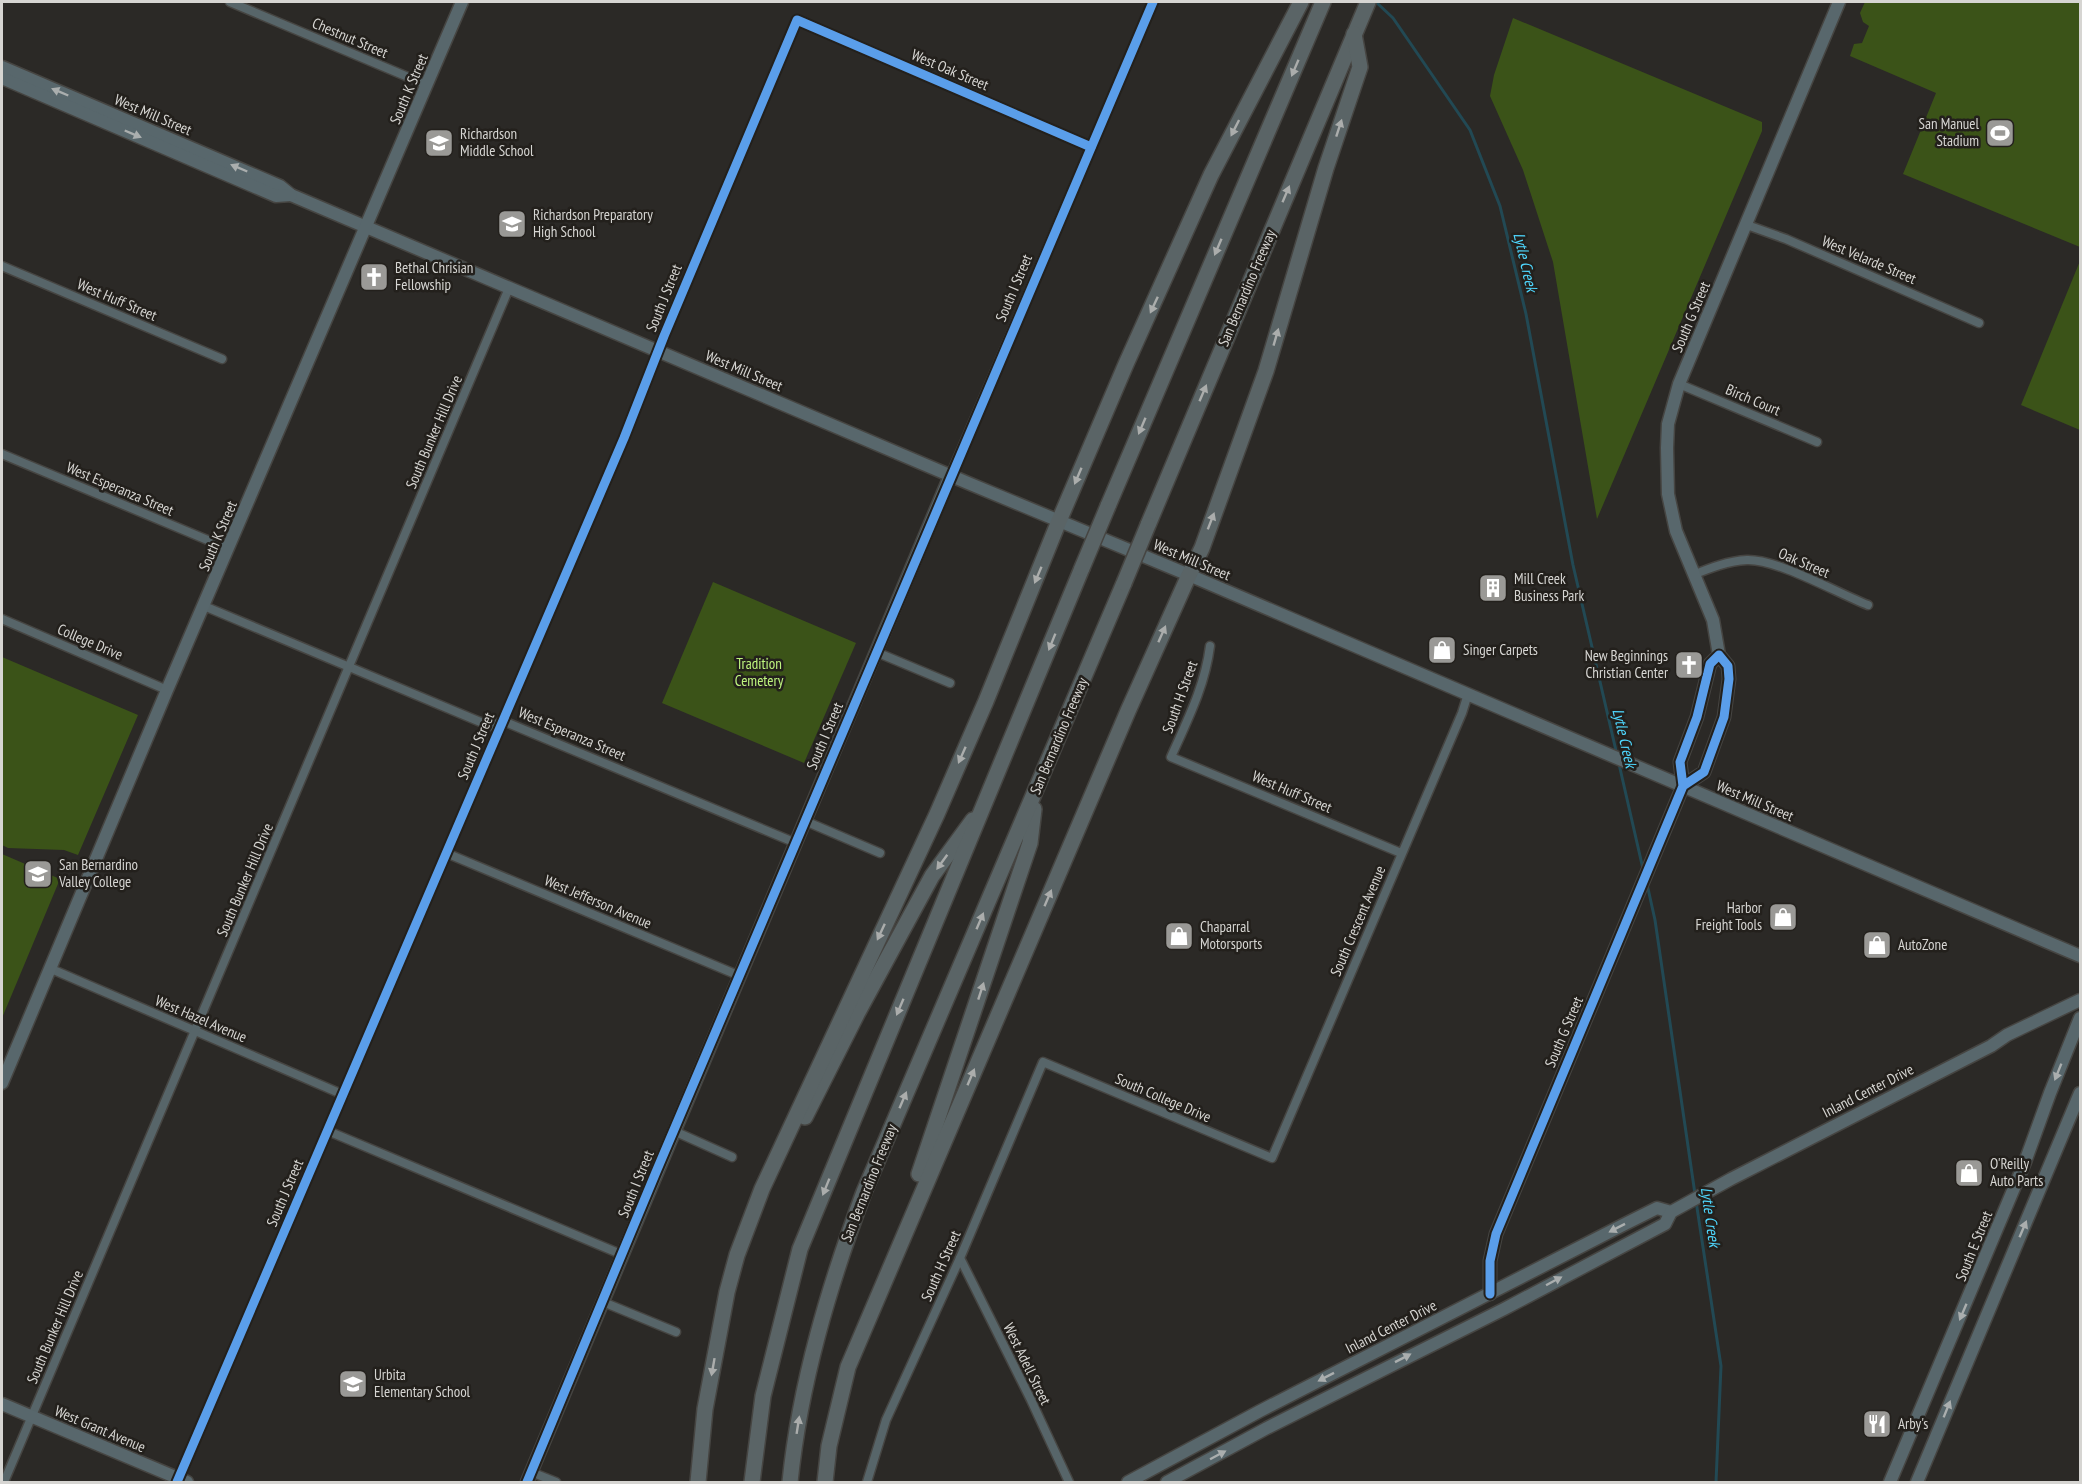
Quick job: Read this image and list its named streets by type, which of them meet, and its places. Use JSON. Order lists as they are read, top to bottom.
{
  "streets": {
    "highway": ["San Bernardino Freeway"],
    "main road": [
      "South K Street",
      "West Mill Street",
      "South I Street",
      "South G Street",
      "Inland Center Drive",
      "South E Street",
      "West Grant Avenue"
    ],
    "street": [
      "Chestnut Street",
      "West Oak Street",
      "West Velarde Street",
      "South J Street",
      "West Huff Street",
      "Birch Court",
      "South Bunker Hill Drive",
      "West Esperanza Street",
      "Oak Street",
      "College Drive",
      "South H Street",
      "West Jefferson Avenue",
      "South Crescent Avenue",
      "West Hazel Avenue",
      "South College Drive",
      "West Adell Street"
    ]
  },
  "crossings": [
    ["Chestnut Street", "South K Street"],
    ["West Oak Street", "South I Street"],
    ["West Oak Street", "South J Street"],
    ["South K Street", "West Mill Street"],
    ["South K Street", "West Esperanza Street"],
    ["South K Street", "College Drive"],
    ["South K Street", "West Hazel Avenue"],
    ["West Mill Street", "South I Street"],
    ["West Mill Street", "South J Street"],
    ["West Mill Street", "South G Street"],
    ["West Mill Street", "South Bunker Hill Drive"],
    ["West Mill Street", "South Crescent Avenue"],
    ["West Velarde Street", "South G Street"],
    ["South I Street", "West Esperanza Street"],
    ["South I Street", "West Jefferson Avenue"],
    ["South J Street", "West Esperanza Street"],
    ["South J Street", "West Jefferson Avenue"],
    ["South J Street", "West Hazel Avenue"],
    ["South J Street", "West Grant Avenue"],
    ["West Huff Street", "South H Street"],
    ["West Huff Street", "South Crescent Avenue"],
    ["South G Street", "Birch Court"],
    ["South G Street", "Oak Street"],
    ["South G Street", "Inland Center Drive"],
    ["South Bunker Hill Drive", "West Esperanza Street"],
    ["South Bunker Hill Drive", "West Hazel Avenue"],
    ["South Bunker Hill Drive", "West Grant Avenue"],
    ["South H Street", "South College Drive"],
    ["South H Street", "West Adell Street"],
    ["South Crescent Avenue", "South College Drive"]
  ],
  "water": ["Lytle Creek"],
  "parks": ["Tradition Cemetery"],
  "places": {
    "sports": ["San Manuel Stadium"],
    "school or university": [
      "Richardson Middle School",
      "Richardson Preparatory High School",
      "San Bernardino Valley College",
      "Urbita Elementary School"
    ],
    "church": ["Bethal Chrisian Fellowship", "New Beginnings Christian Center"],
    "building": ["Mill Creek Business Park"],
    "shop": [
      "Singer Carpets",
      "Harbor Freight Tools",
      "Chaparral Motorsports",
      "AutoZone",
      "O'Reilly Auto Parts"
    ],
    "restaurant": ["Arby's"]
  }
}
